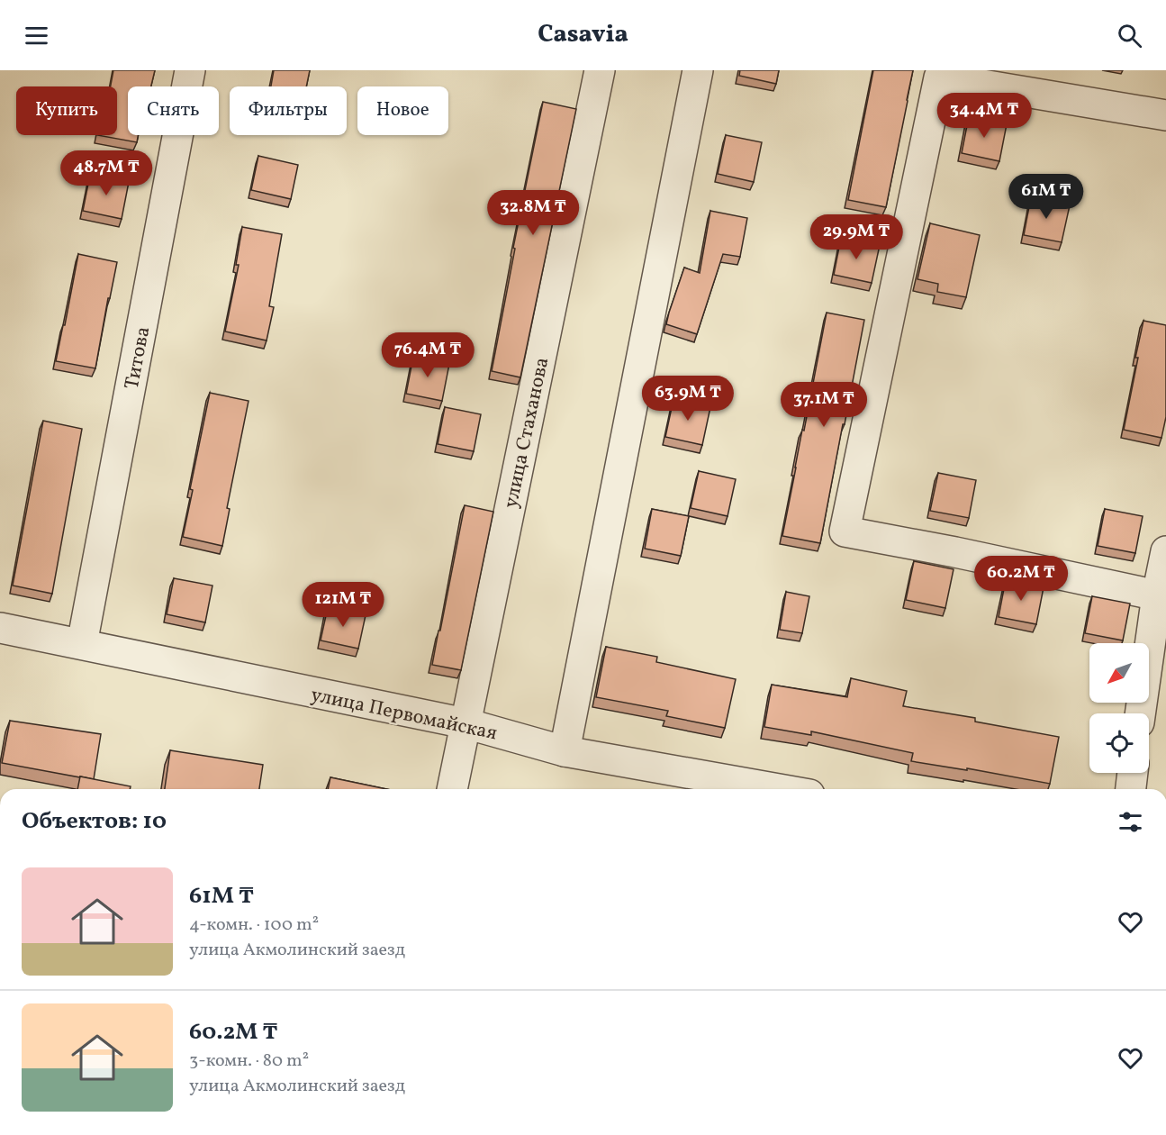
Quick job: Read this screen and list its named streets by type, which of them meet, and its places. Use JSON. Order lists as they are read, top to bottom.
{
  "streets": {
    "street": ["Титова", "улица Стаханова", "улица Первомайская"]
  },
  "crossings": [
    ["Титова", "улица Первомайская"],
    ["улица Стаханова", "улица Первомайская"]
  ],
  "north": "bottom left",
  "page": {
    "header": "Casavia",
    "chip": [
      "Купить",
      "Снять",
      "Фильтры",
      "Новое"
    ],
    "price": [
      "34.4M ₸",
      "48.7M ₸",
      "61M ₸",
      "32.8M ₸",
      "29.9M ₸",
      "76.4M ₸",
      "63.9M ₸",
      "37.1M ₸",
      "60.2M ₸",
      "121M ₸"
    ],
    "heading": "Объектов: 10",
    "list": [
      {
        "name": "61M ₸",
        "note": "4-комн. · 100 m² · улица Акмолинский заезд"
      },
      {
        "name": "60.2M ₸",
        "note": "3-комн. · 80 m² · улица Акмолинский заезд"
      }
    ]
  }
}
